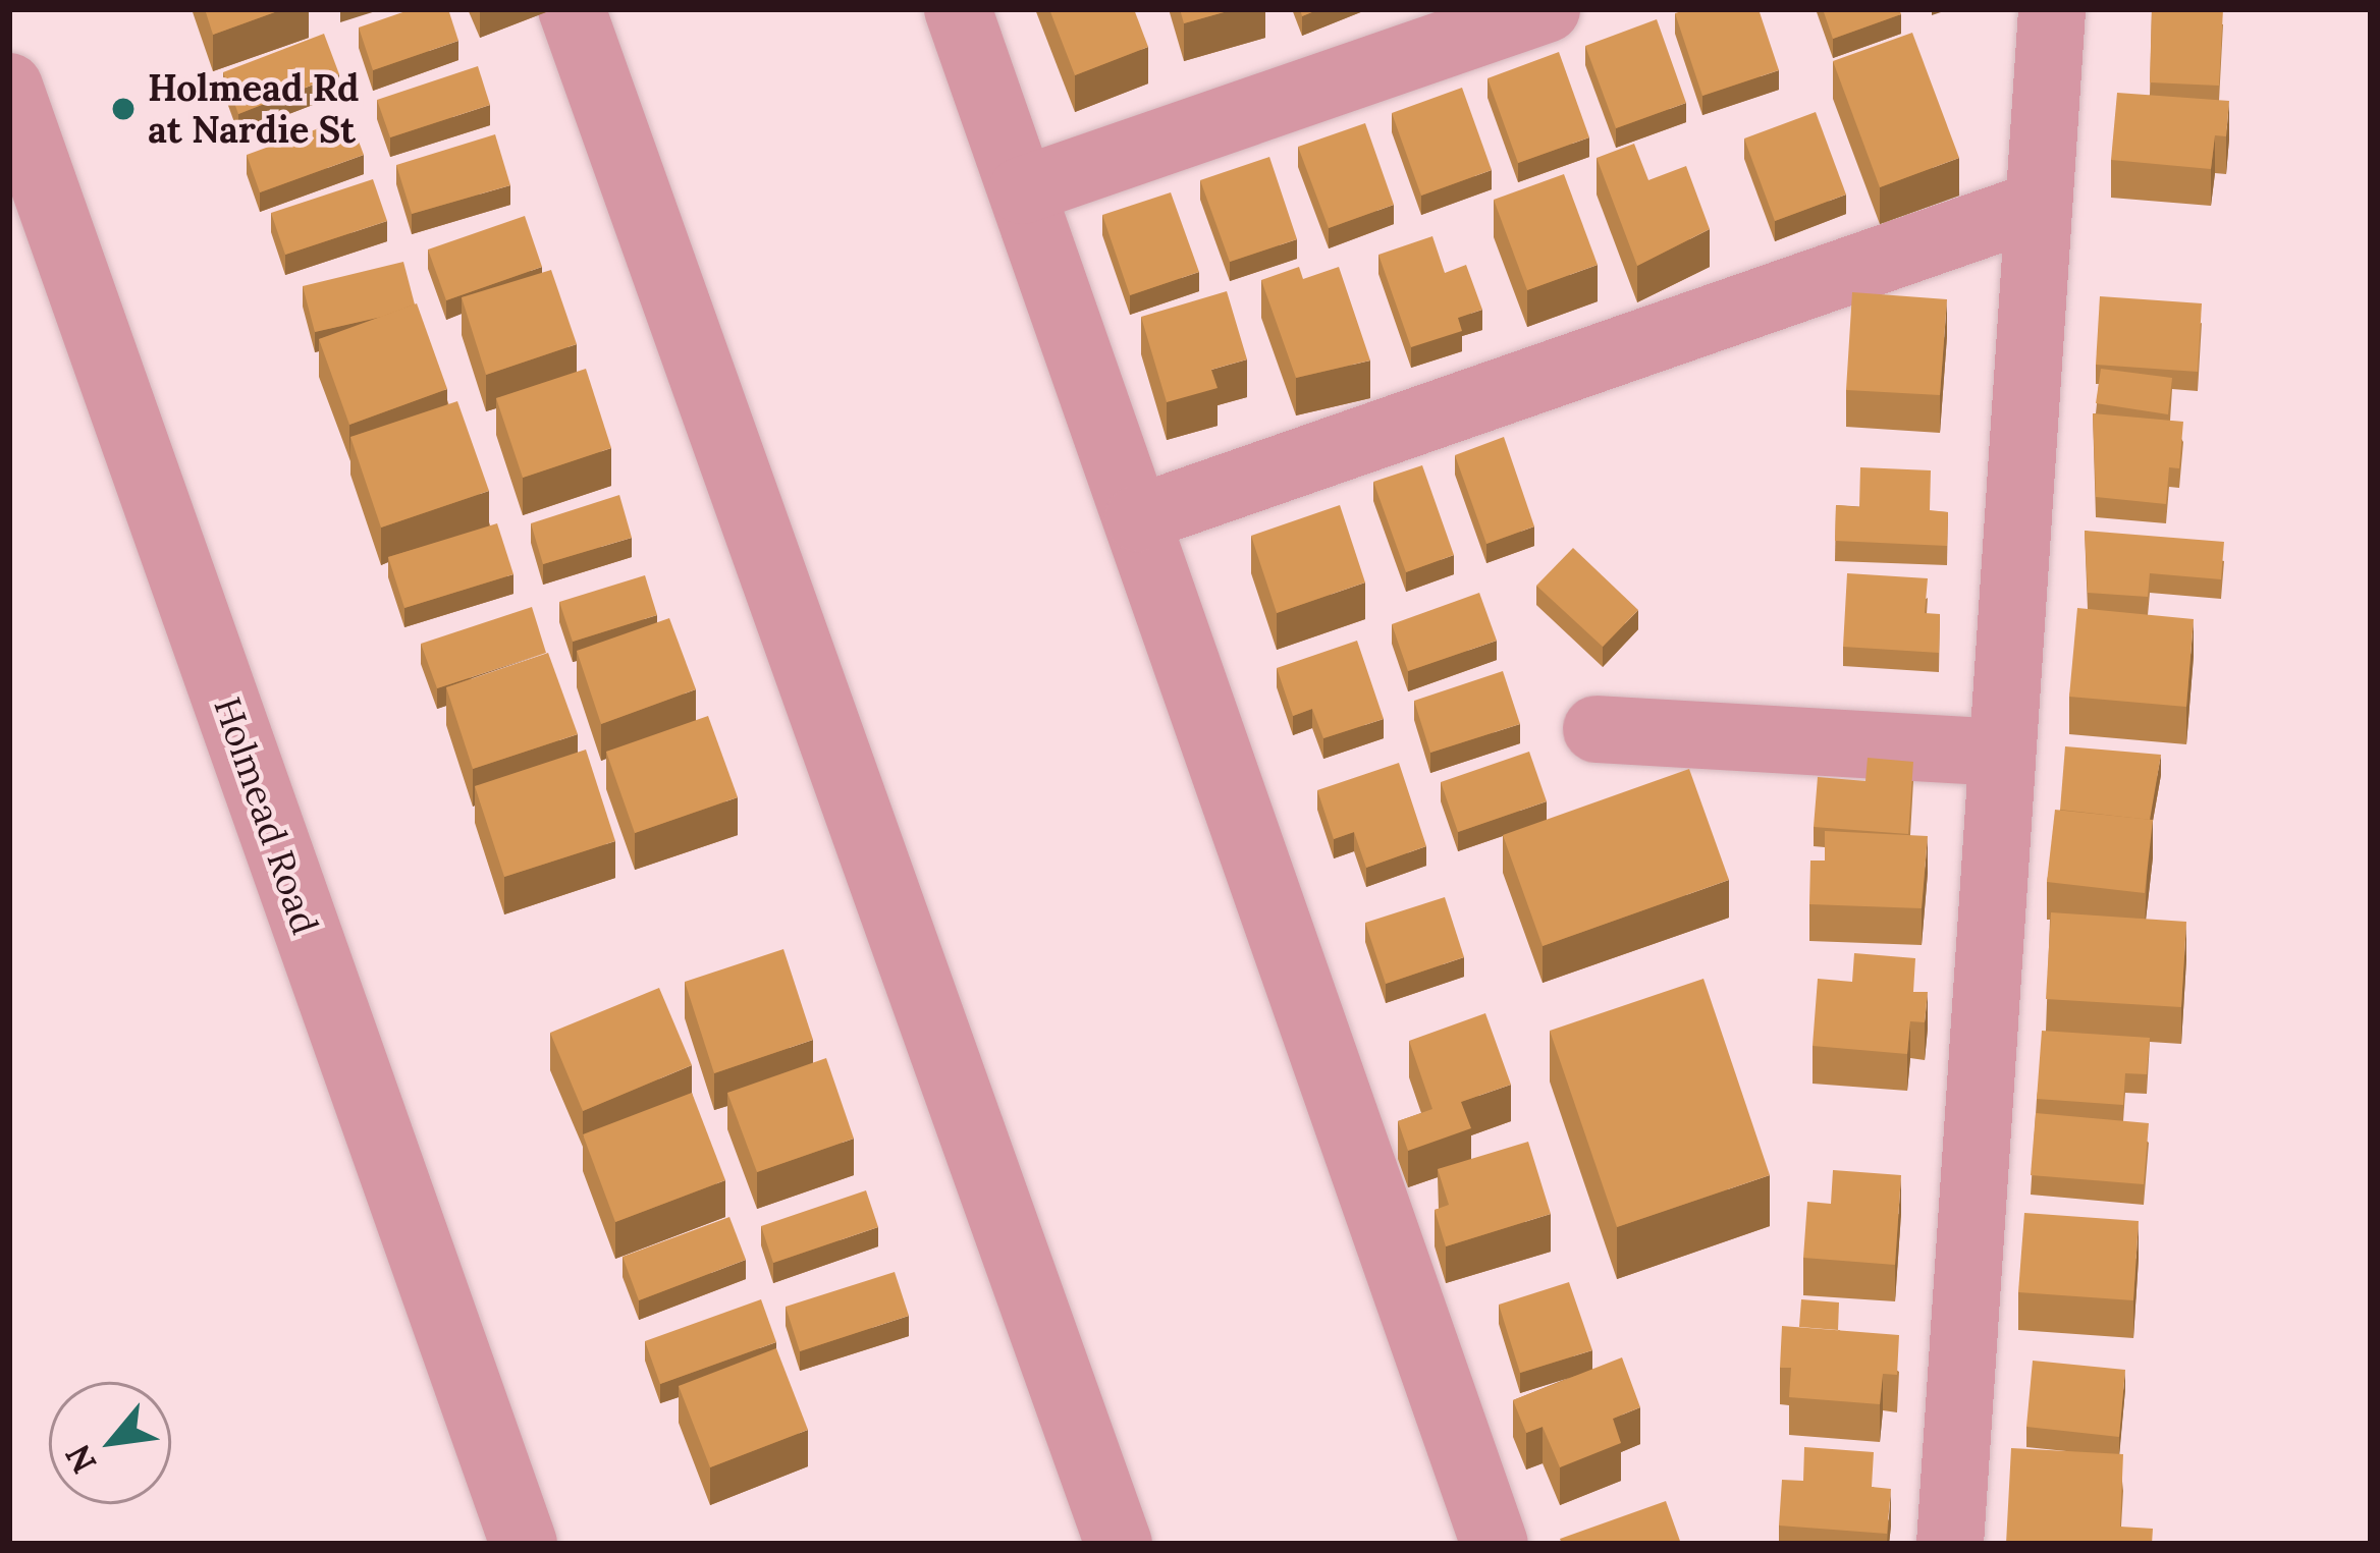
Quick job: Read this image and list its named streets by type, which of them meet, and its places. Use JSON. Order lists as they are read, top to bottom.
{
  "streets": {
    "street": ["Holmead Road"]
  },
  "places": ["Holmead Rd at Nardie St"],
  "north": "bottom left"
}
